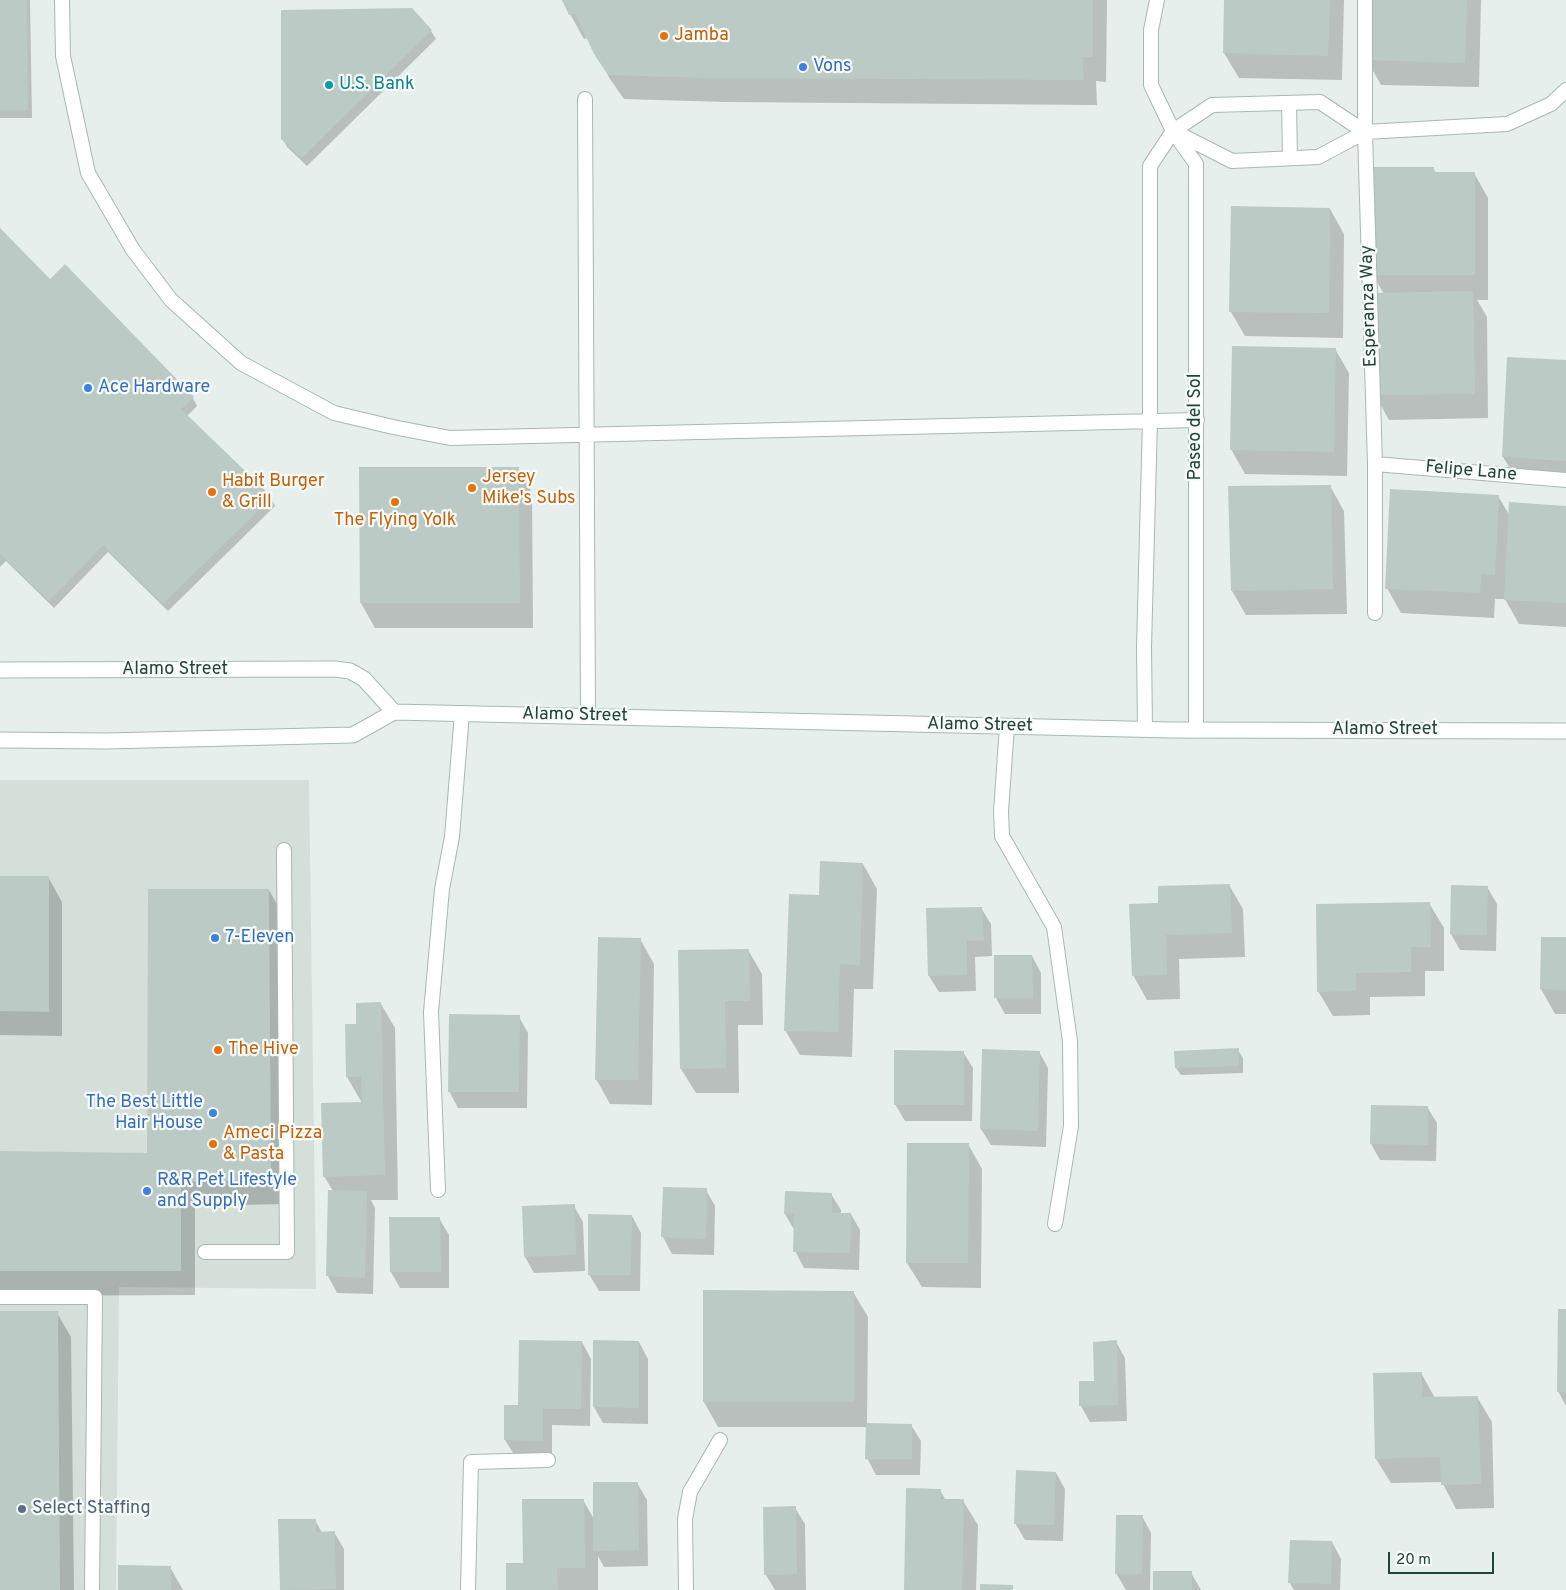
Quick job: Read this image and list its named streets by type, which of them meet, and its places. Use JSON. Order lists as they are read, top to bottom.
{
  "streets": {
    "main road": ["Alamo Street"],
    "lane": ["Esperanza Way", "Paseo del Sol", "Felipe Lane"]
  },
  "crossings": [
    ["Esperanza Way", "Felipe Lane"],
    ["Paseo del Sol", "Alamo Street"]
  ],
  "places": [
    "Jamba",
    "Vons",
    "U.S. Bank",
    "Ace Hardware",
    "Jersey Mike's Subs",
    "Habit Burger & Grill",
    "The Flying Yolk",
    "7-Eleven",
    "The Hive",
    "The Best Little Hair House",
    "Ameci Pizza & Pasta",
    "R&R Pet Lifestyle and Supply",
    "Select Staffing"
  ],
  "scale_bar": "20 m"
}
